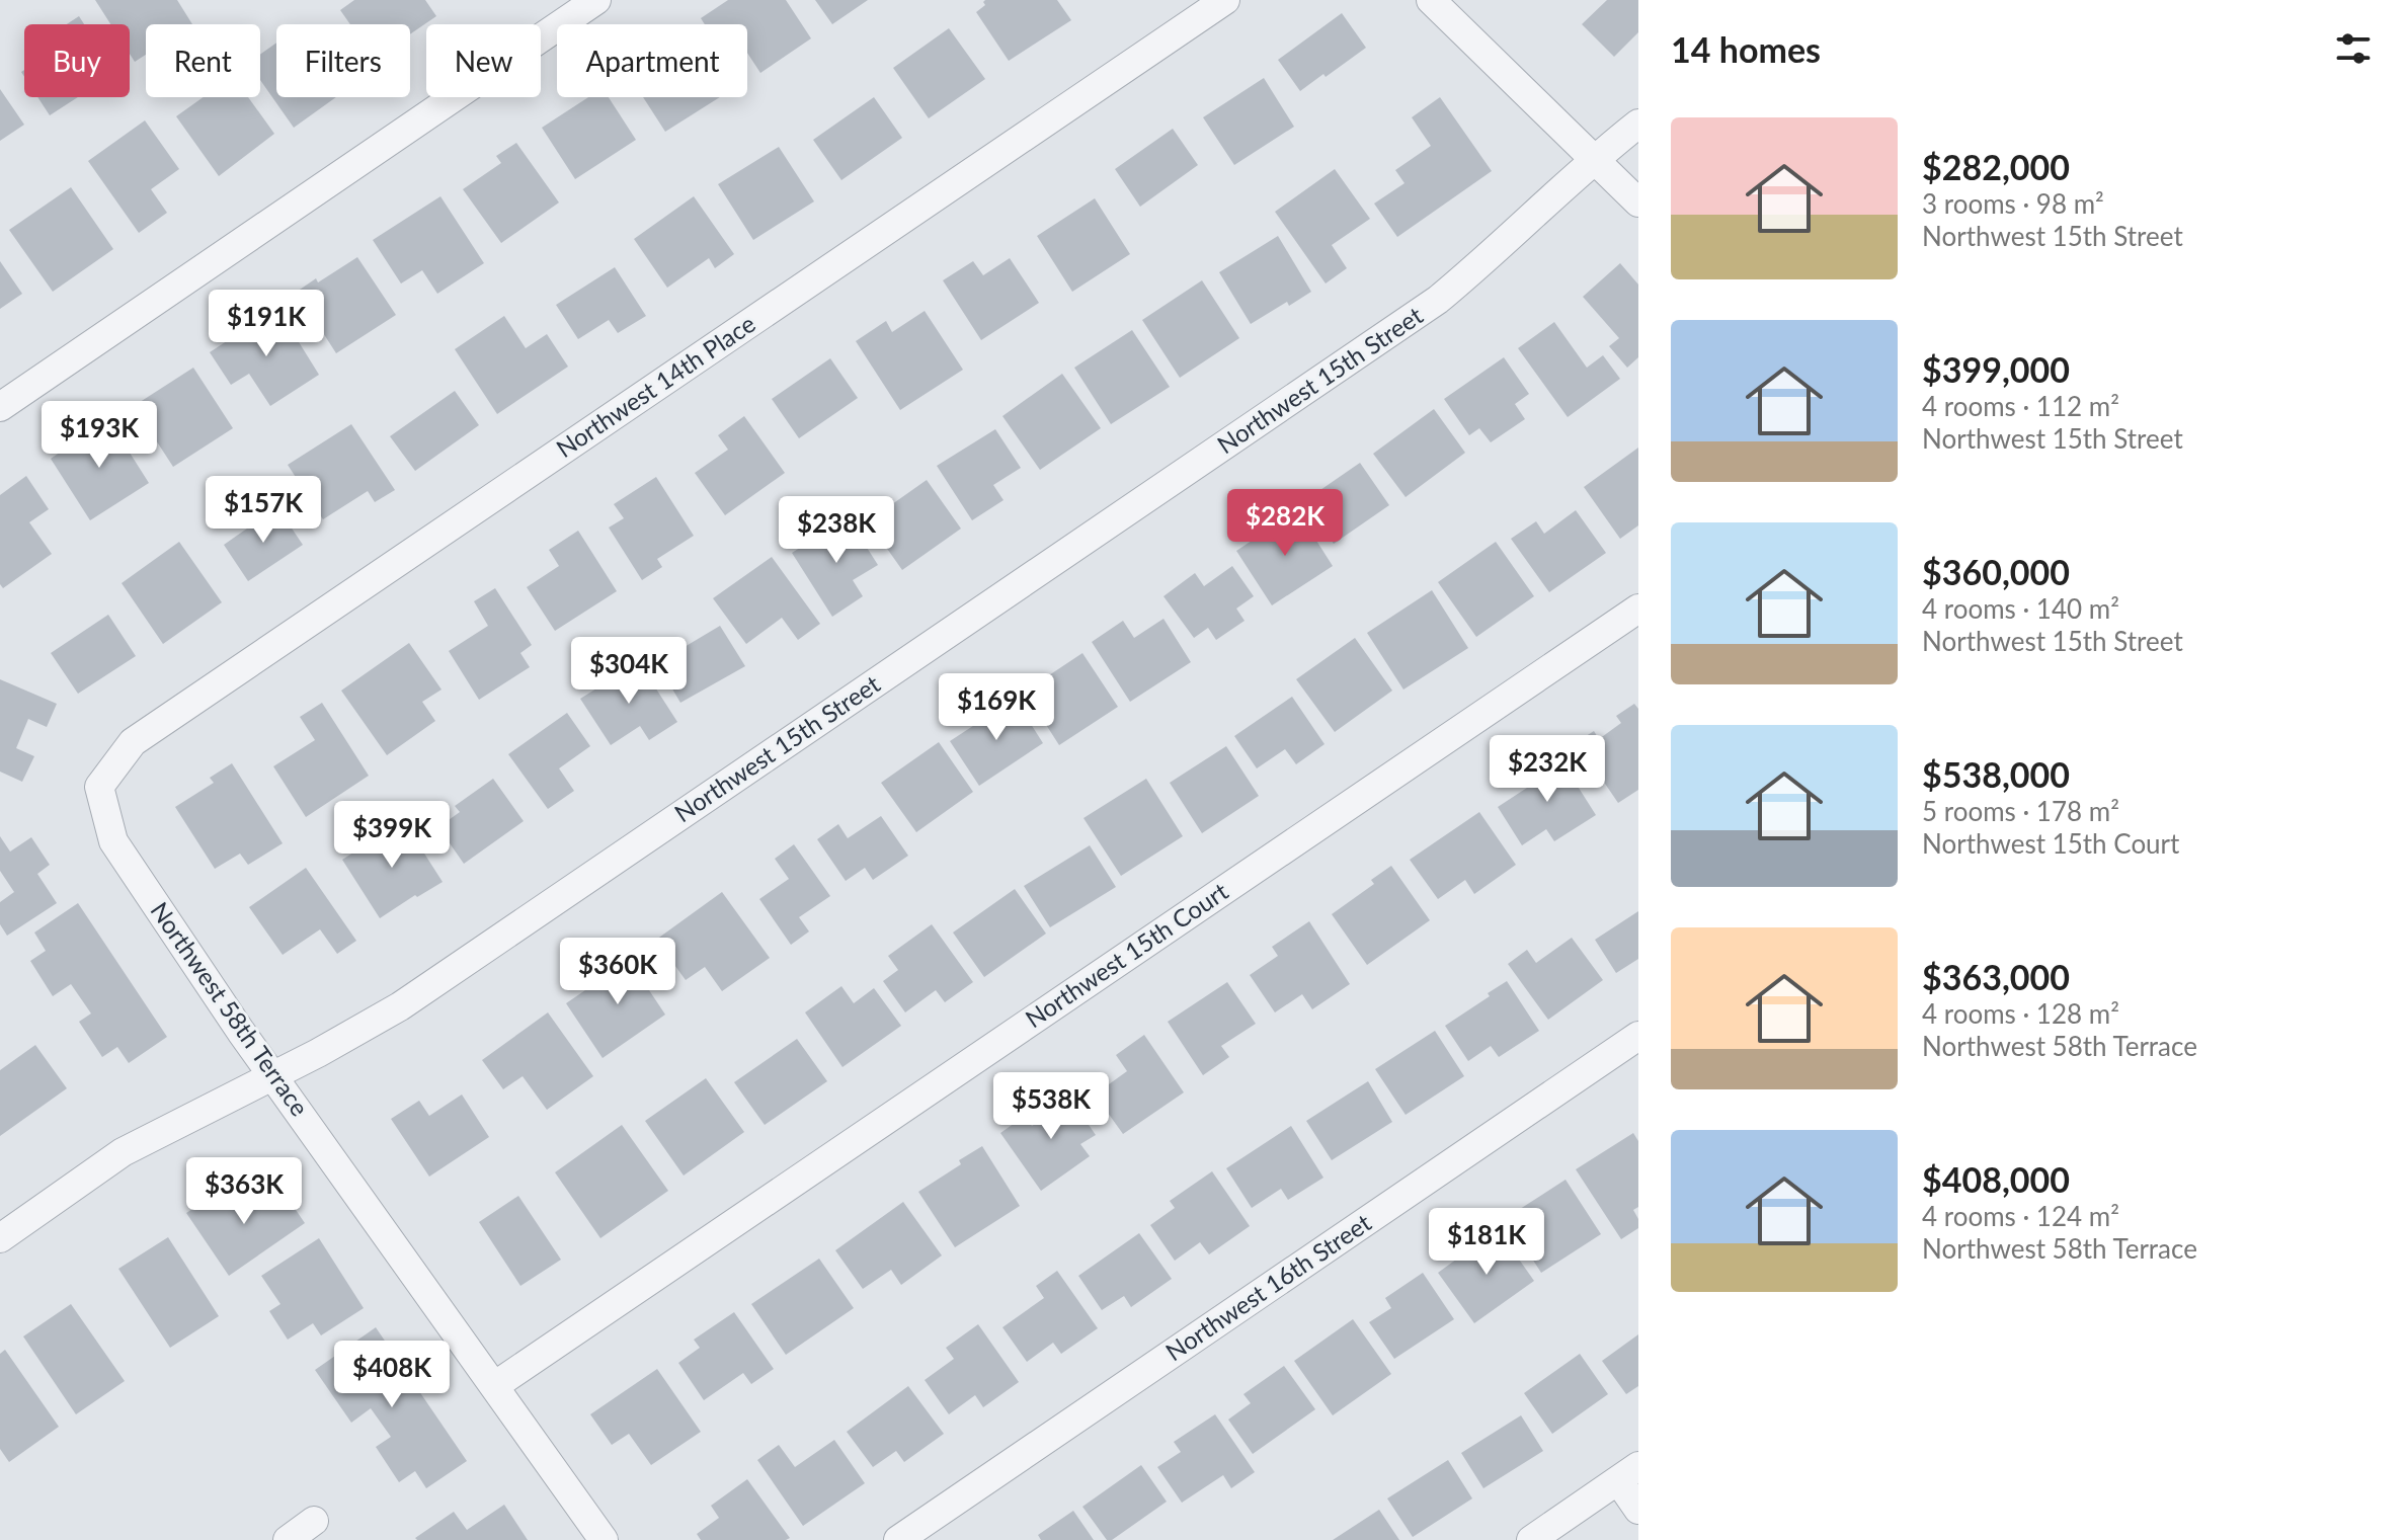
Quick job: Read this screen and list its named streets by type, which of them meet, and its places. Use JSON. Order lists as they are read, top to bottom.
{
  "streets": {
    "street": [
      "Northwest 15th Street",
      "Northwest 14th Place",
      "Northwest 15th Court",
      "Northwest 58th Terrace",
      "Northwest 16th Street"
    ]
  },
  "crossings": [
    ["Northwest 15th Street", "Northwest 58th Terrace"],
    ["Northwest 14th Place", "Northwest 58th Terrace"],
    ["Northwest 15th Court", "Northwest 58th Terrace"]
  ],
  "page": {
    "heading": "14 homes",
    "chip": [
      "Buy",
      "Rent",
      "Filters",
      "New",
      "Apartment"
    ],
    "list": [
      {
        "name": "$282,000",
        "note": "3 rooms · 98 m² · Northwest 15th Street"
      },
      {
        "name": "$399,000",
        "note": "4 rooms · 112 m² · Northwest 15th Street"
      },
      {
        "name": "$360,000",
        "note": "4 rooms · 140 m² · Northwest 15th Street"
      },
      {
        "name": "$538,000",
        "note": "5 rooms · 178 m² · Northwest 15th Court"
      },
      {
        "name": "$363,000",
        "note": "4 rooms · 128 m² · Northwest 58th Terrace"
      },
      {
        "name": "$408,000",
        "note": "4 rooms · 124 m² · Northwest 58th Terrace"
      }
    ],
    "price": [
      "$191K",
      "$193K",
      "$157K",
      "$282K",
      "$238K",
      "$304K",
      "$169K",
      "$232K",
      "$399K",
      "$360K",
      "$538K",
      "$363K",
      "$181K",
      "$408K"
    ]
  }
}
